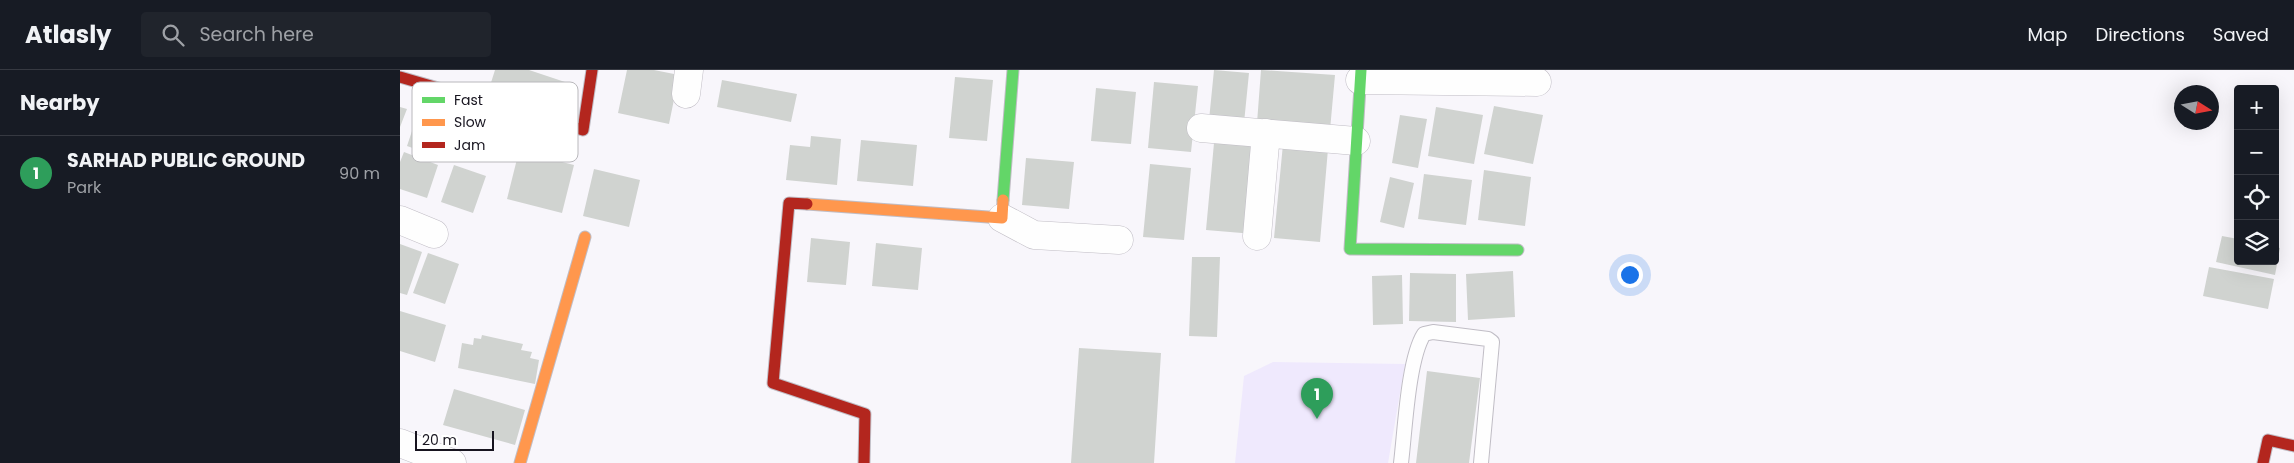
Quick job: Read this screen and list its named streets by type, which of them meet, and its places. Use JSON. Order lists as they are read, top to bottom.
{
  "legend": ["Fast", "Slow", "Jam"],
  "scale_bar": "20 m",
  "north": "right",
  "page": {
    "header": "Atlasly",
    "search": "Search here",
    "nav": ["Map", "Directions", "Saved"],
    "heading": "Nearby",
    "map_buttons": ["+", "−"],
    "list": [
      {
        "mark": "1",
        "name": "SARHAD PUBLIC GROUND",
        "note": "Park",
        "value": "90 m"
      }
    ],
    "pins": "1",
    "scale": "20 m"
  }
}
